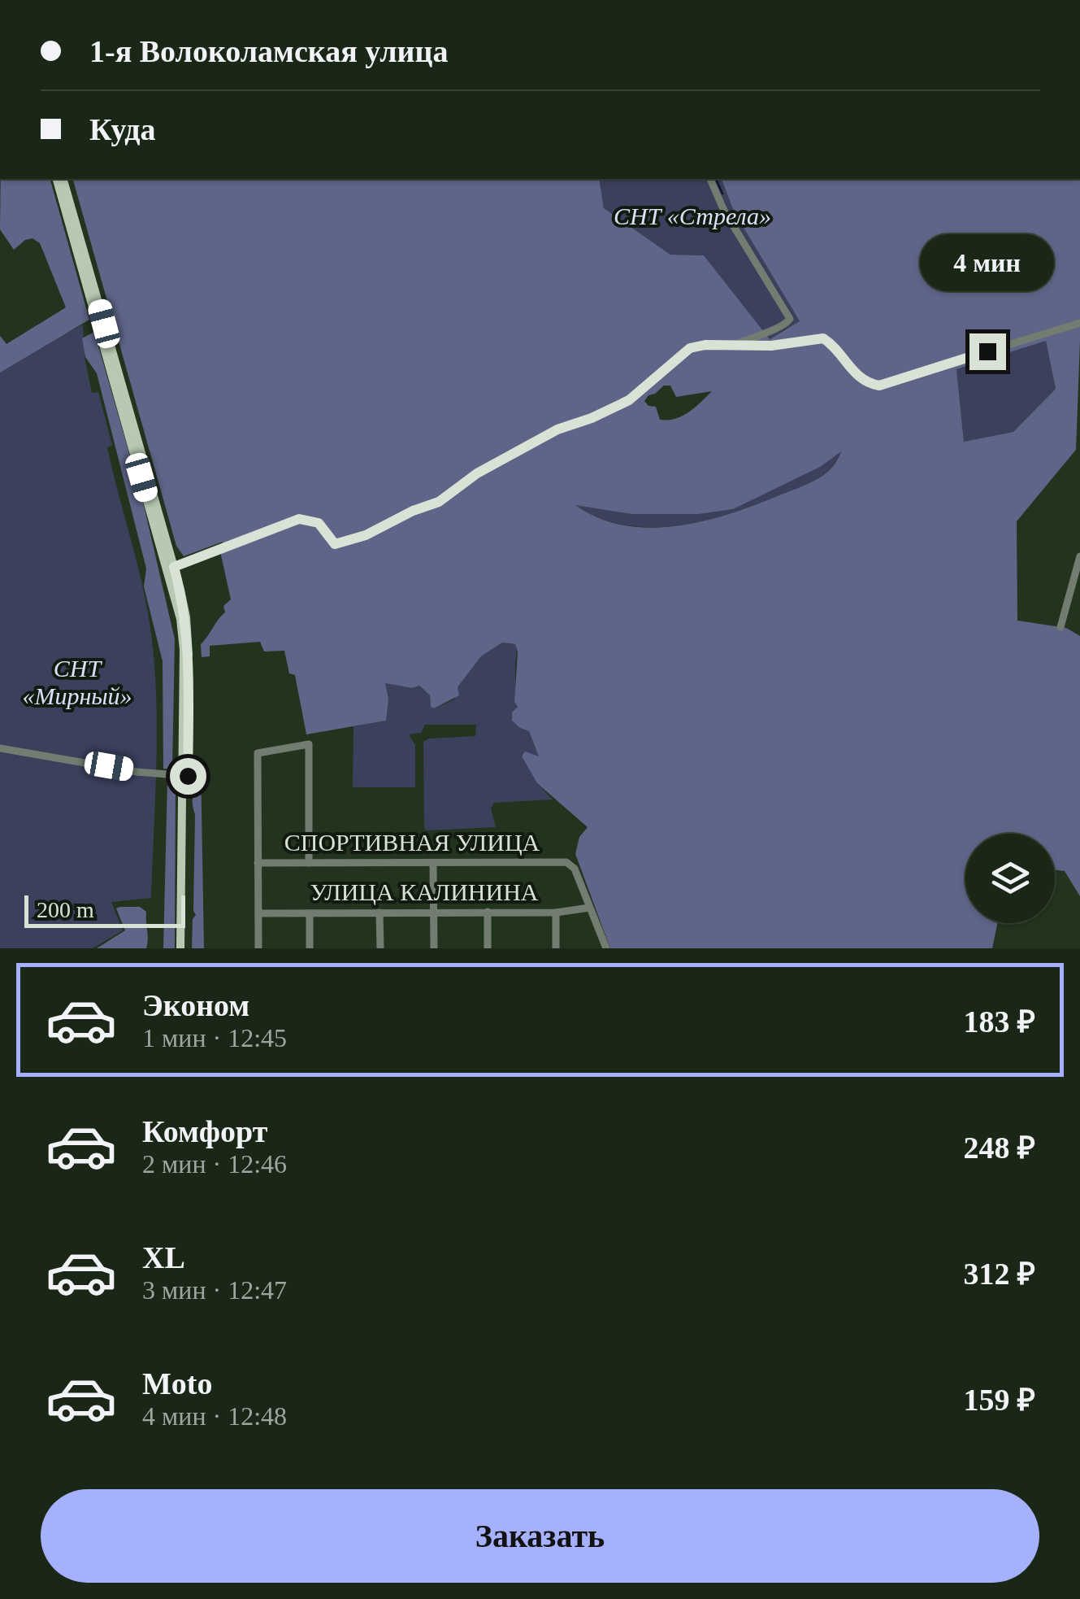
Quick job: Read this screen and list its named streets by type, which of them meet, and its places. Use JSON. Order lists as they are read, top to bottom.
{
  "streets": {
    "street": ["СПОРТИВНАЯ УЛИЦА", "УЛИЦА КАЛИНИНА"]
  },
  "crossings": [
    ["СПОРТИВНАЯ УЛИЦА", "УЛИЦА КАЛИНИНА"]
  ],
  "parks": ["СНТ «Стрела»", "СНТ «Мирный»"],
  "scale_bar": "200 m",
  "page": {
    "banner": ["1-я Волоколамская улица", "Куда"],
    "bubble": "4 мин",
    "scale": "200 m",
    "list": [
      {
        "name": "Эконом",
        "note": "1 мин · 12:45",
        "value": "183 ₽"
      },
      {
        "name": "Комфорт",
        "note": "2 мин · 12:46",
        "value": "248 ₽"
      },
      {
        "name": "XL",
        "note": "3 мин · 12:47",
        "value": "312 ₽"
      },
      {
        "name": "Moto",
        "note": "4 мин · 12:48",
        "value": "159 ₽"
      }
    ],
    "buttons": "Заказать"
  }
}
